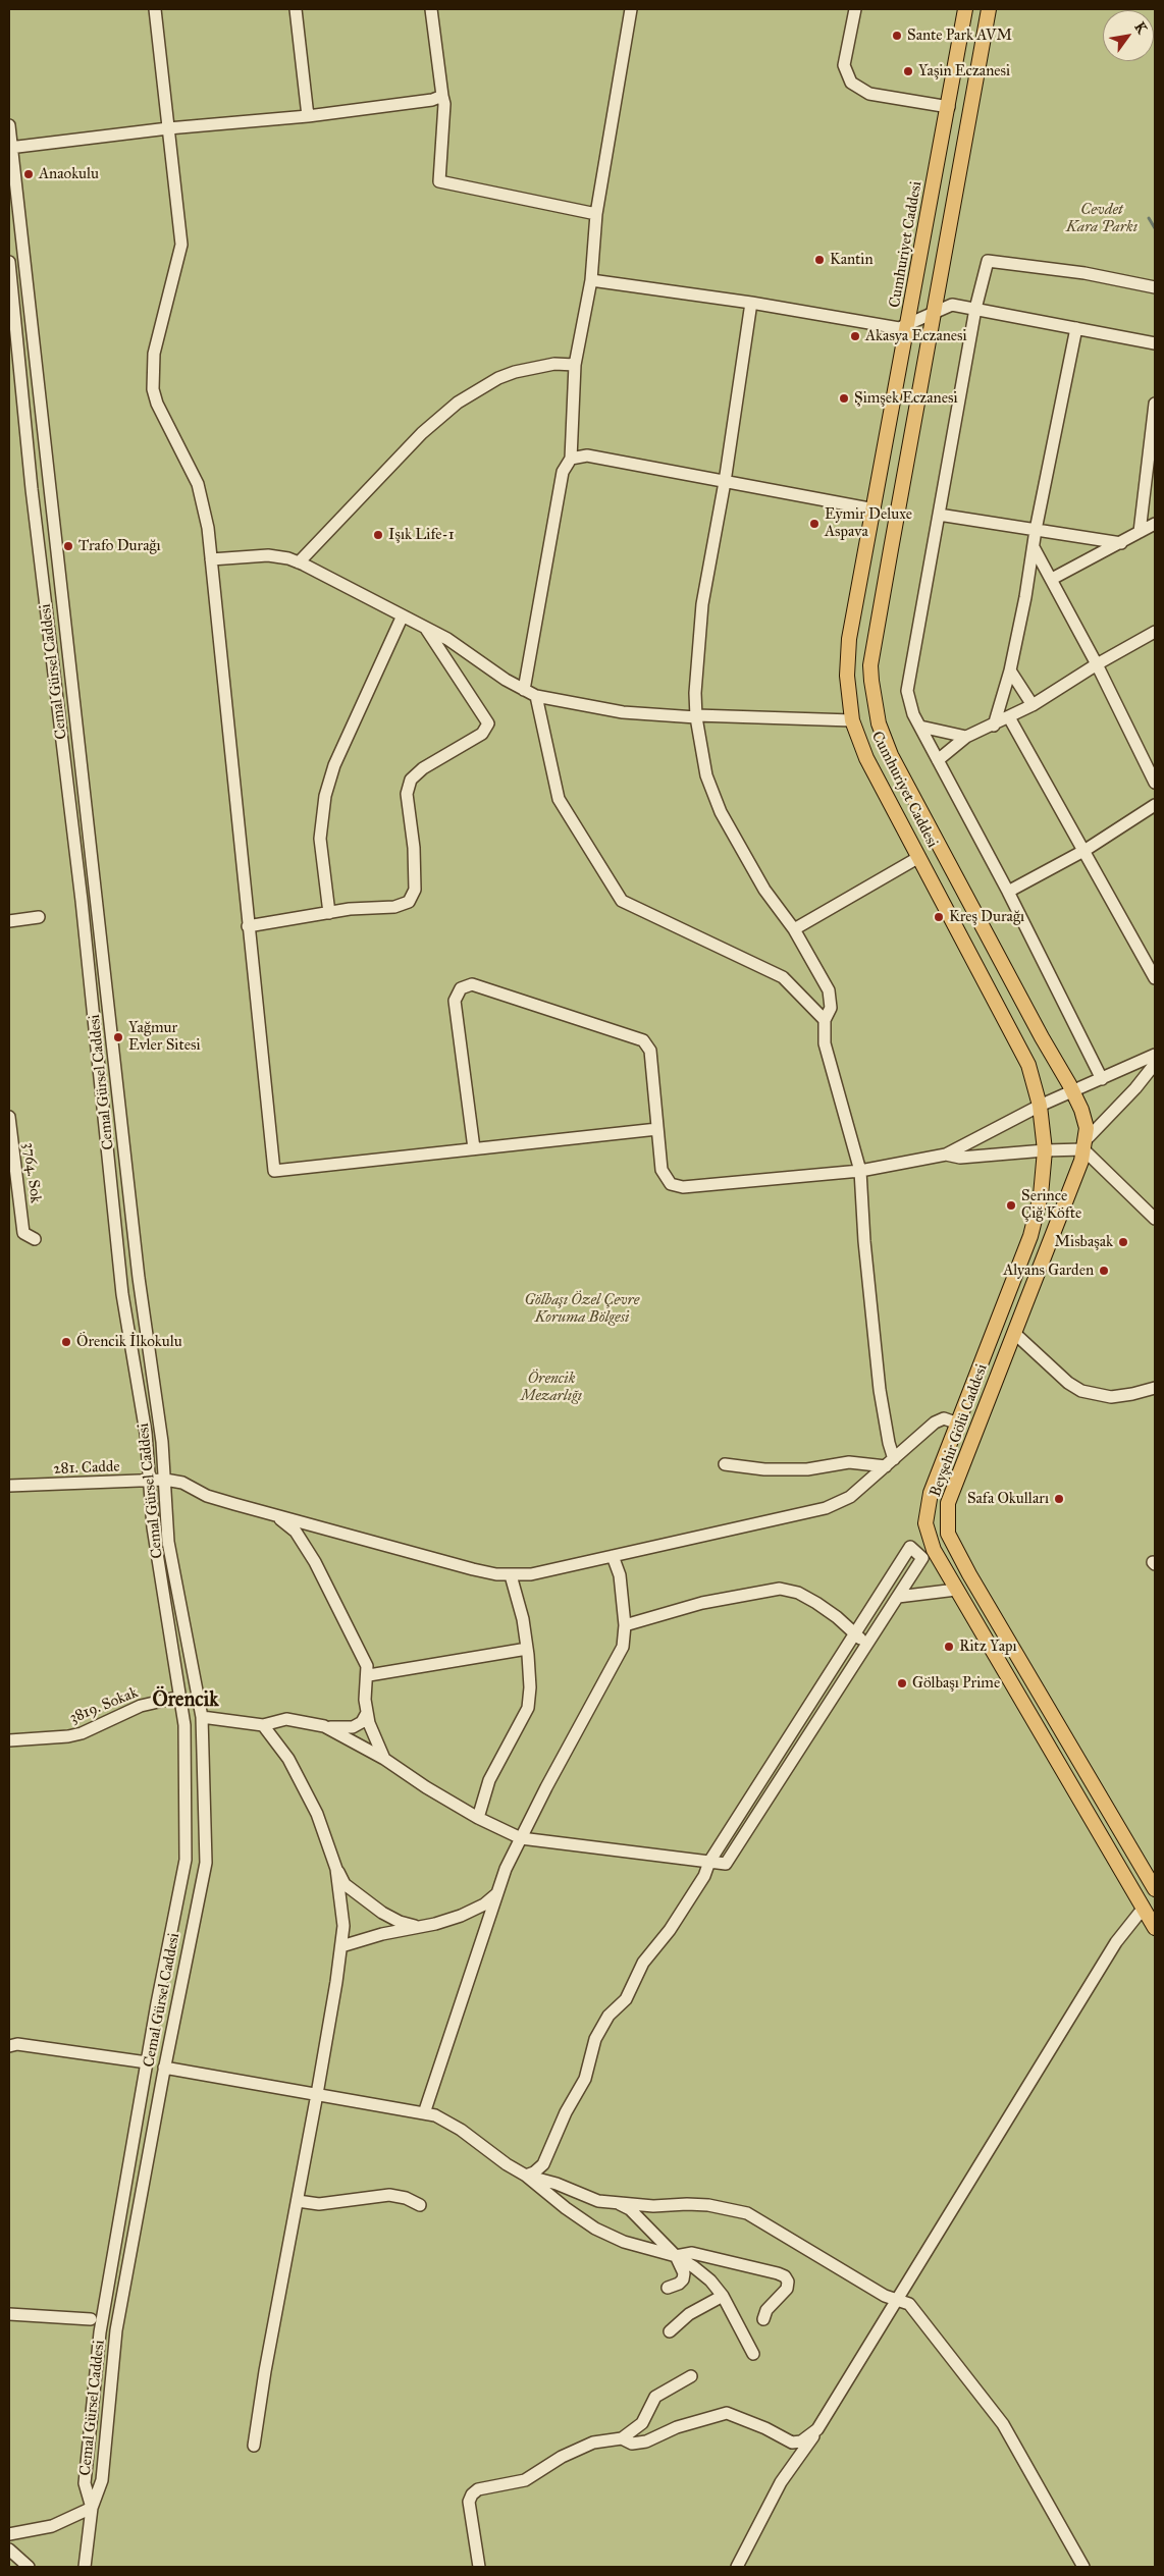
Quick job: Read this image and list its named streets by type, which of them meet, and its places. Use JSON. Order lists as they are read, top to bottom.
{
  "streets": {
    "main road": ["Cumhuriyet Caddesi", "Beyşehir Gölü Caddesi"],
    "street": [
      "Cemal Gürsel Caddesi",
      "3764. Sok",
      "281. Cadde",
      "3819. Sokak"
    ]
  },
  "crossings": [
    ["Cemal Gürsel Caddesi", "281. Cadde"],
    ["Cemal Gürsel Caddesi", "3819. Sokak"]
  ],
  "districts": ["Örencik"],
  "parks": ["Cevdet Kara Parkı", "Gölbaşı Özel Çevre Koruma Bölgesi", "Örencik Mezarlığı"],
  "places": [
    "Sante Park AVM",
    "Yaşin Eczanesi",
    "Anaokulu",
    "Kantin",
    "Akasya Eczanesi",
    "Şimşek Eczanesi",
    "Eymir Deluxe Aspava",
    "Işık Life-1",
    "Trafo Durağı",
    "Kreş Durağı",
    "Yağmur Evler Sitesi",
    "Serince Çiğ Köfte",
    "Misbaşak",
    "Alyans Garden",
    "Örencik İlkokulu",
    "Safa Okulları",
    "Ritz Yapı",
    "Gölbaşı Prime"
  ],
  "north": "top right"
}
